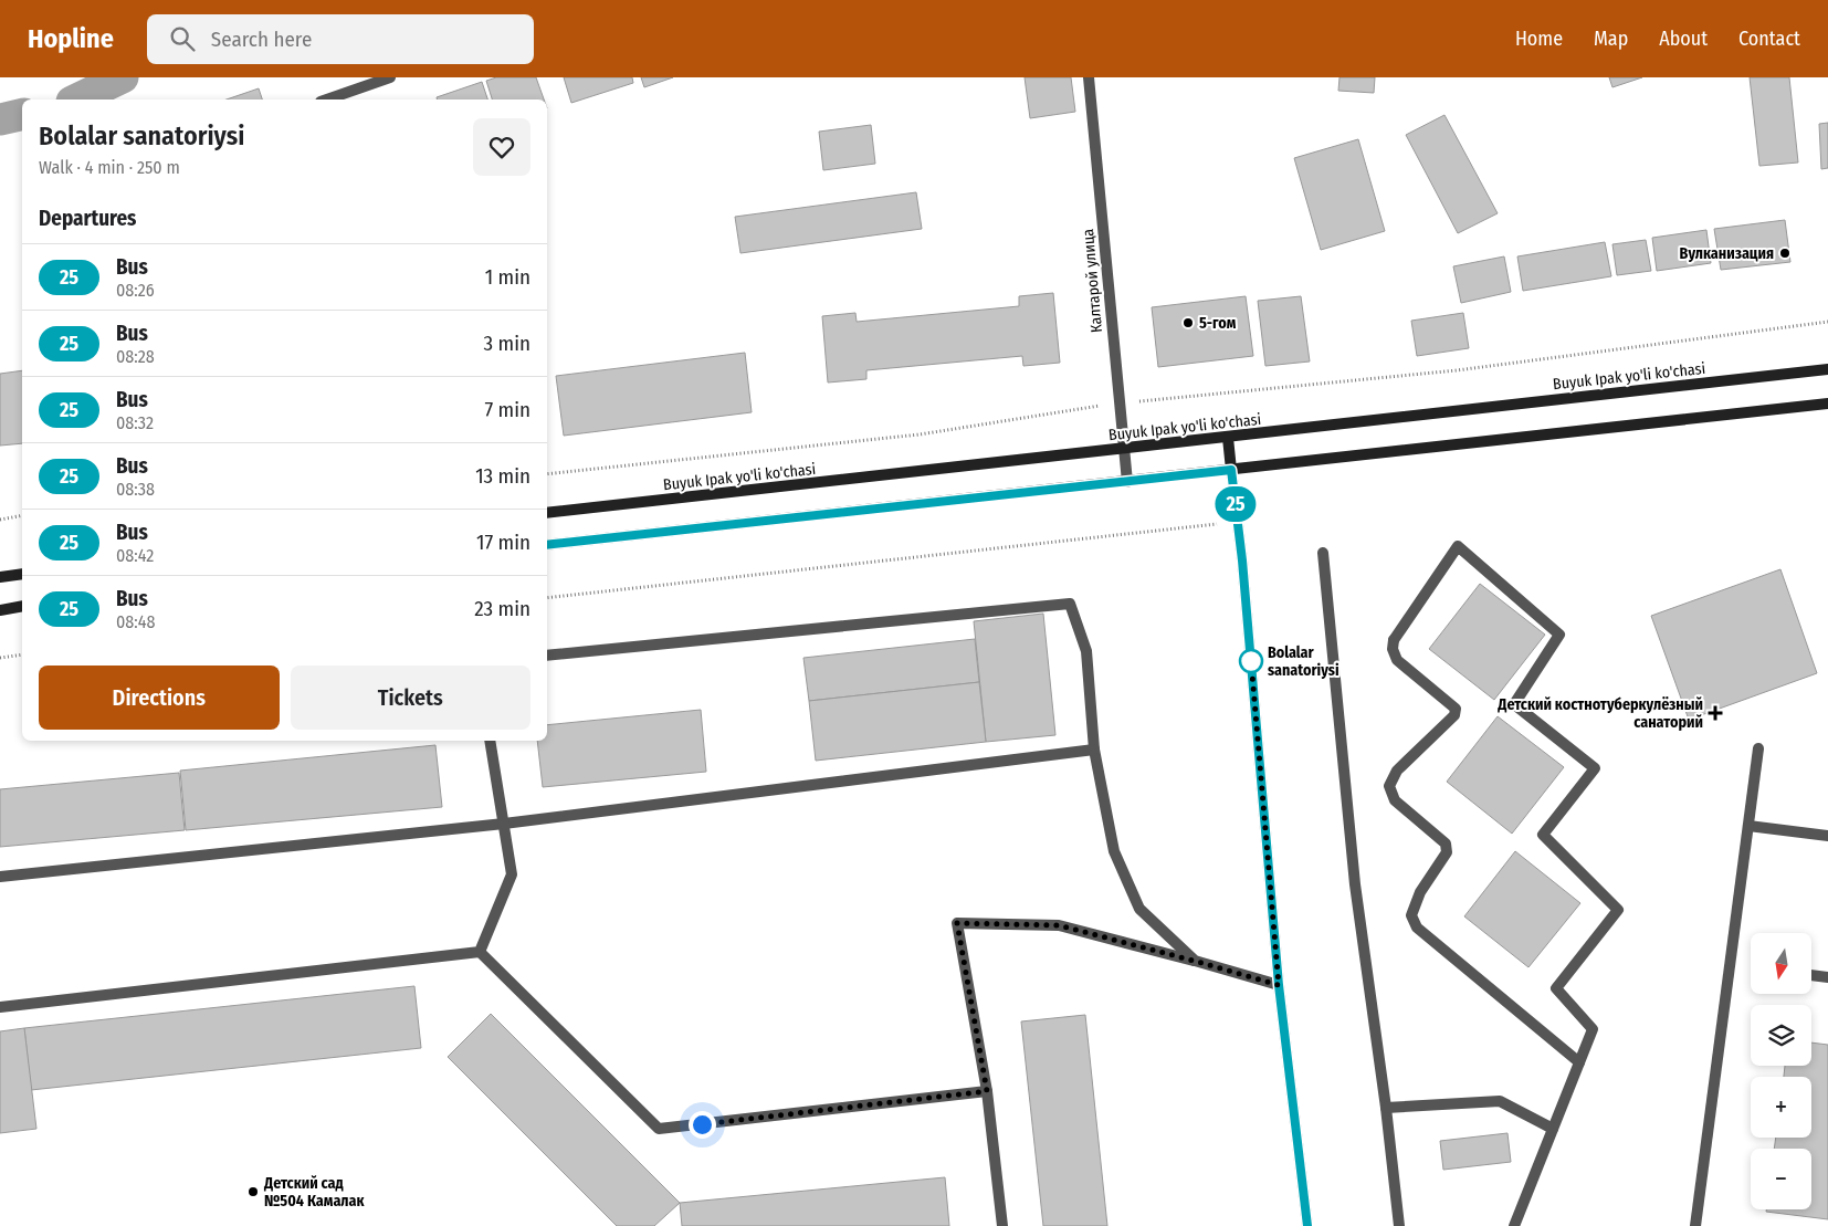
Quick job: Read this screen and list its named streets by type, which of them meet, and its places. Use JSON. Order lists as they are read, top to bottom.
{
  "streets": {
    "main road": ["Buyuk Ipak yo'li ko'chasi"],
    "street": ["Калтарой улица"]
  },
  "crossings": [
    ["Калтарой улица", "Buyuk Ipak yo'li ko'chasi"]
  ],
  "places": {
    "other": [
      "Вулканизация",
      "5-гом",
      "Bolalar sanatoriysi",
      "Детский сад №504 Камалак"
    ],
    "health": ["Детский костнотуберкулёзный санаторий"]
  },
  "lines": ["bus line 25"],
  "north": "bottom",
  "page": {
    "header": "Hopline",
    "search": "Search here",
    "nav": [
      "Home",
      "Map",
      "About",
      "Contact"
    ],
    "on_map": "25",
    "heading": [
      ["Bolalar sanatoriysi", "Walk · 4 min · 250 m"],
      "Departures"
    ],
    "list": [
      {
        "mark": "25",
        "name": "Bus",
        "note": "08:26",
        "value": "1 min"
      },
      {
        "mark": "25",
        "name": "Bus",
        "note": "08:28",
        "value": "3 min"
      },
      {
        "mark": "25",
        "name": "Bus",
        "note": "08:32",
        "value": "7 min"
      },
      {
        "mark": "25",
        "name": "Bus",
        "note": "08:38",
        "value": "13 min"
      },
      {
        "mark": "25",
        "name": "Bus",
        "note": "08:42",
        "value": "17 min"
      },
      {
        "mark": "25",
        "name": "Bus",
        "note": "08:48",
        "value": "23 min"
      }
    ],
    "buttons": ["Directions", "Tickets"],
    "map_buttons": ["+", "−"]
  }
}
